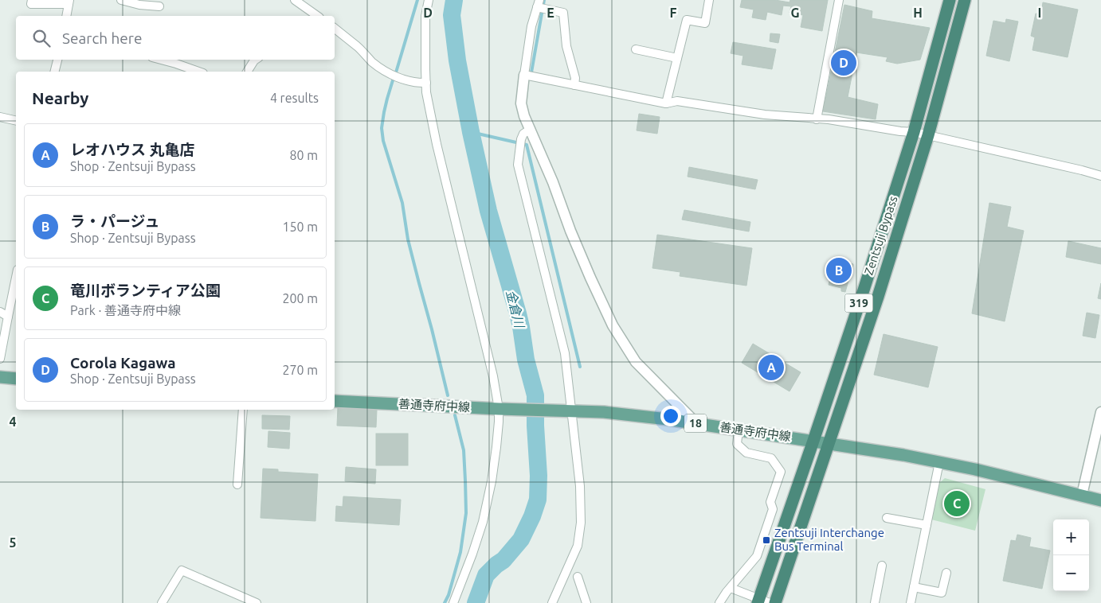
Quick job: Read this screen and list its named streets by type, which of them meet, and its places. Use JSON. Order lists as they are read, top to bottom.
{
  "streets": {
    "highway": ["Zentsuji Bypass", "319"],
    "main road": ["善通寺府中線", "18"]
  },
  "crossings": [
    ["Zentsuji Bypass", "善通寺府中線"]
  ],
  "water": ["金倉川"],
  "places": {
    "transit": ["Zentsuji Interchange Bus Terminal"]
  },
  "page": {
    "search": "Search here",
    "pins": [
      "D",
      "B",
      "A",
      "C"
    ],
    "heading": ["Nearby", "4 results"],
    "list": [
      {
        "mark": "A",
        "name": "レオハウス 丸亀店",
        "note": "Shop · Zentsuji Bypass",
        "value": "80 m"
      },
      {
        "mark": "B",
        "name": "ラ・パージュ",
        "note": "Shop · Zentsuji Bypass",
        "value": "150 m"
      },
      {
        "mark": "C",
        "name": "竜川ボランティア公園",
        "note": "Park · 善通寺府中線",
        "value": "200 m"
      },
      {
        "mark": "D",
        "name": "Corola Kagawa",
        "note": "Shop · Zentsuji Bypass",
        "value": "270 m"
      }
    ],
    "map_buttons": ["+", "−"]
  },
  "grid": {
    "columns": [
      "D",
      "E",
      "F",
      "G",
      "H",
      "I"
    ],
    "rows": ["4", "5"]
  }
}
